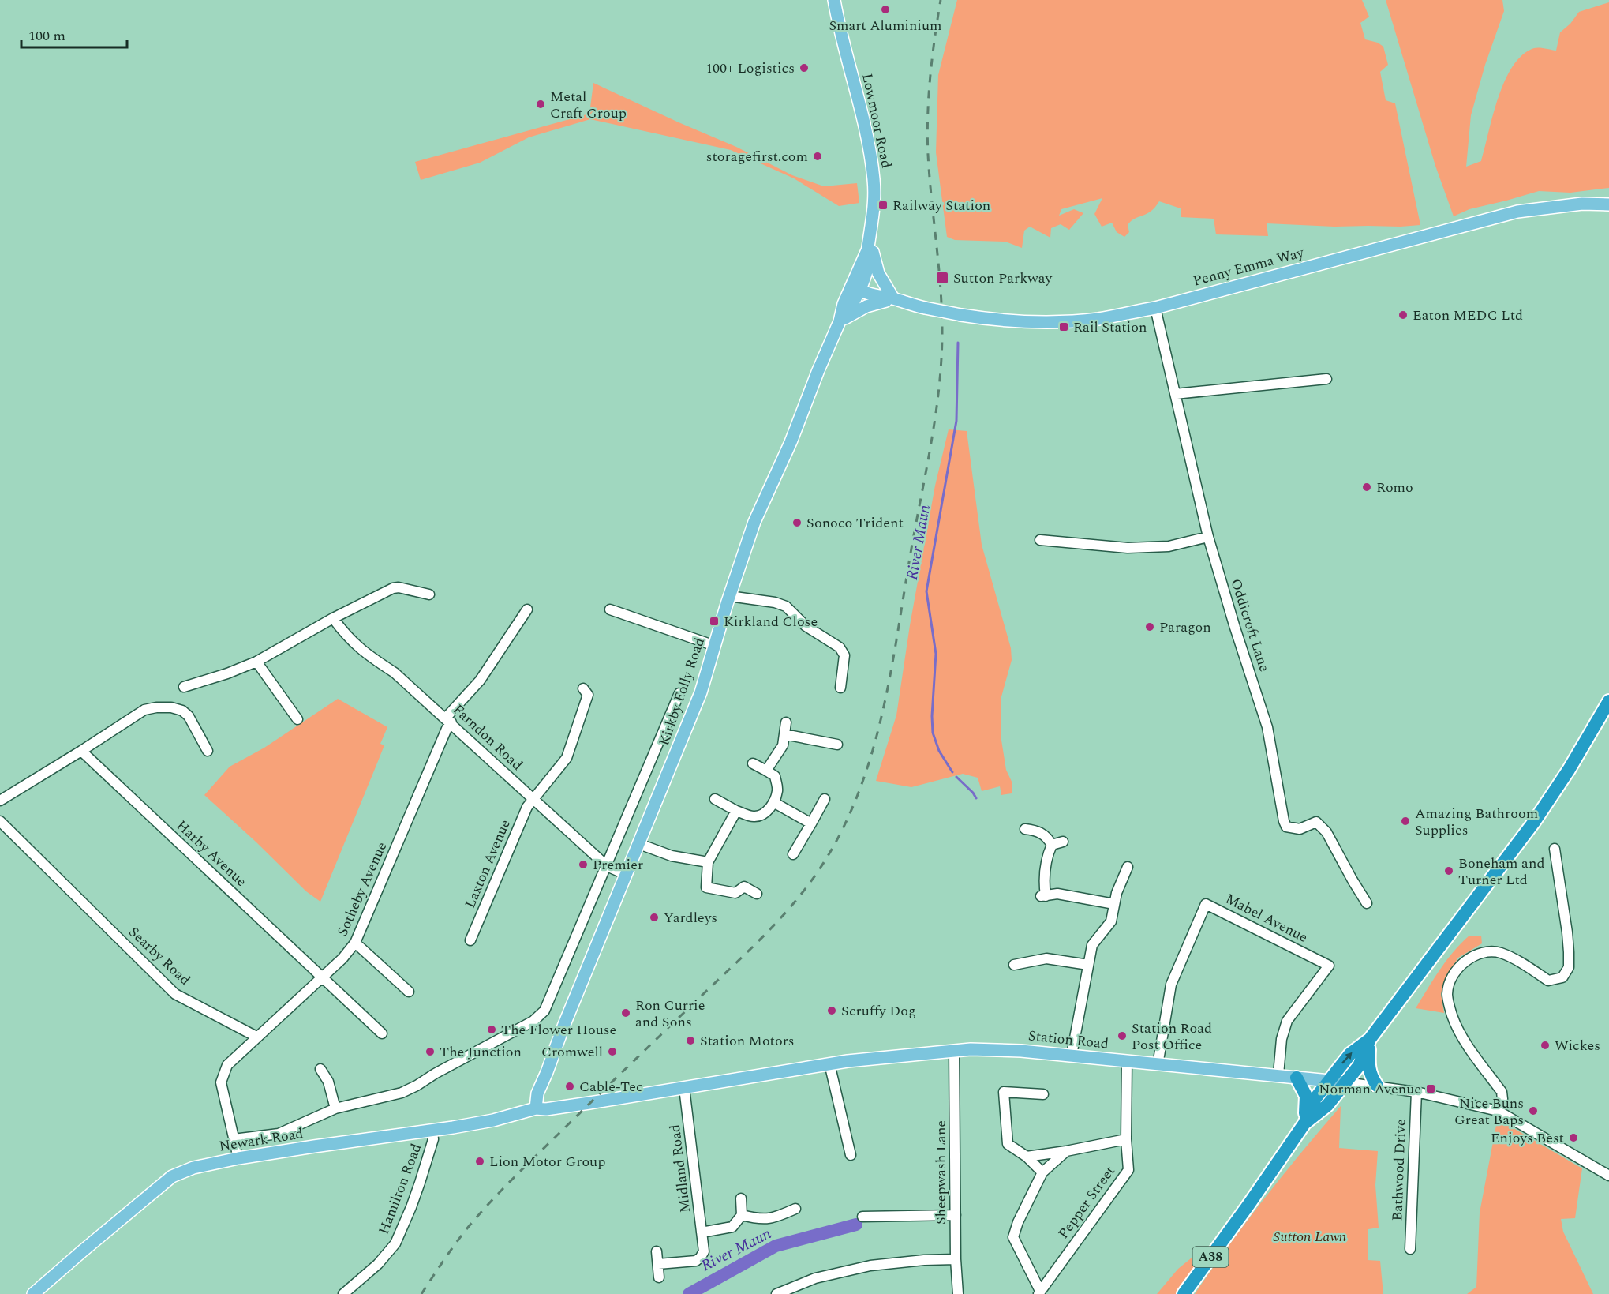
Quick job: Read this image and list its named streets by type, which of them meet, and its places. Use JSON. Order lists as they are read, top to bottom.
{
  "streets": {
    "highway": ["A38"],
    "main road": [
      "Lowmoor Road",
      "Penny Emma Way",
      "Kirkby Folly Road",
      "Station Road",
      "Newark Road"
    ],
    "street": [
      "Oddicroft Lane",
      "Farndon Road",
      "Harby Avenue",
      "Laxton Avenue",
      "Sotheby Avenue",
      "Mabel Avenue",
      "Searby Road",
      "Midland Road",
      "Bathwood Drive",
      "Sheepwash Lane",
      "Hamilton Road",
      "Pepper Street"
    ]
  },
  "crossings": [
    ["Lowmoor Road", "Penny Emma Way"],
    ["Lowmoor Road", "Kirkby Folly Road"],
    ["Penny Emma Way", "Oddicroft Lane"],
    ["Kirkby Folly Road", "Farndon Road"],
    ["Kirkby Folly Road", "Station Road"],
    ["Kirkby Folly Road", "Newark Road"],
    ["Farndon Road", "Laxton Avenue"],
    ["Farndon Road", "Sotheby Avenue"],
    ["Harby Avenue", "Sotheby Avenue"],
    ["Sotheby Avenue", "Searby Road"],
    ["Mabel Avenue", "Station Road"],
    ["Station Road", "Newark Road"],
    ["Station Road", "Midland Road"],
    ["Station Road", "Bathwood Drive"],
    ["Station Road", "Sheepwash Lane"],
    ["Station Road", "Pepper Street"],
    ["Station Road", "A38"],
    ["Newark Road", "Hamilton Road"]
  ],
  "water": ["River Maun"],
  "parks": ["Sutton Lawn"],
  "places": {
    "other": [
      "Smart Aluminium",
      "100+ Logistics",
      "Metal Craft Group",
      "storagefirst.com",
      "Eaton MEDC Ltd",
      "Romo",
      "Sonoco Trident",
      "Paragon",
      "Amazing Bathroom Supplies",
      "Premier",
      "Boneham and Turner Ltd",
      "Yardleys",
      "Scruffy Dog",
      "Ron Currie and Sons",
      "The Flower House",
      "Station Road Post Office",
      "Station Motors",
      "Wickes",
      "The Junction",
      "Cromwell",
      "Cable-Tec",
      "Nice Buns Great Baps",
      "Enjoys Best",
      "Lion Motor Group"
    ],
    "transit": [
      "Railway Station",
      "Sutton Parkway",
      "Rail Station",
      "Kirkland Close",
      "Norman Avenue"
    ]
  },
  "scale_bar": "100 m"
}
